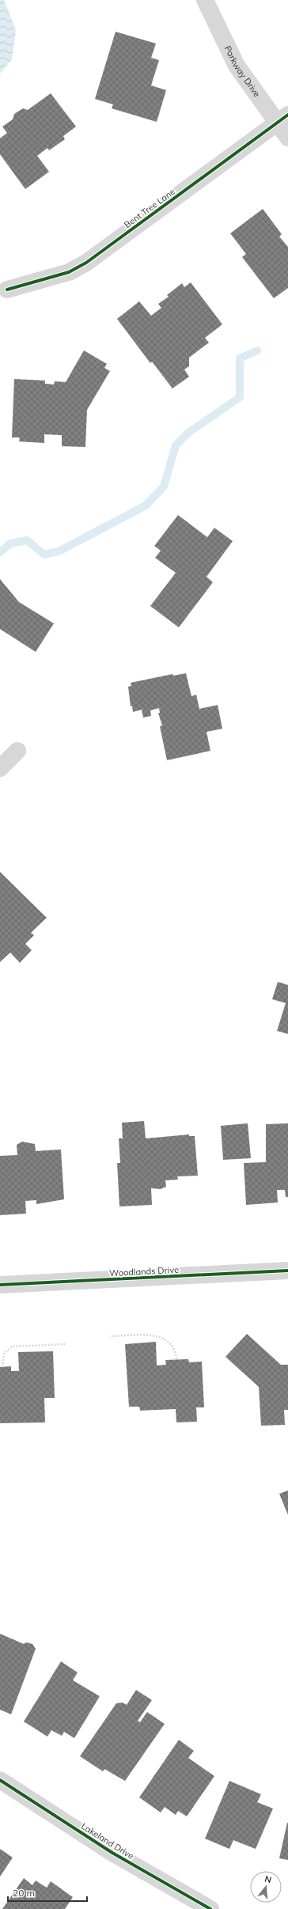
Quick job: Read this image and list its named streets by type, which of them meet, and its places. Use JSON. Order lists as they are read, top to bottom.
{
  "streets": {
    "street": [
      "Parkway Drive",
      "Bent Tree Lane",
      "Woodlands Drive",
      "Lakeland Drive"
    ]
  },
  "crossings": [
    ["Parkway Drive", "Bent Tree Lane"]
  ],
  "scale_bar": "20 m",
  "north": "top"
}
